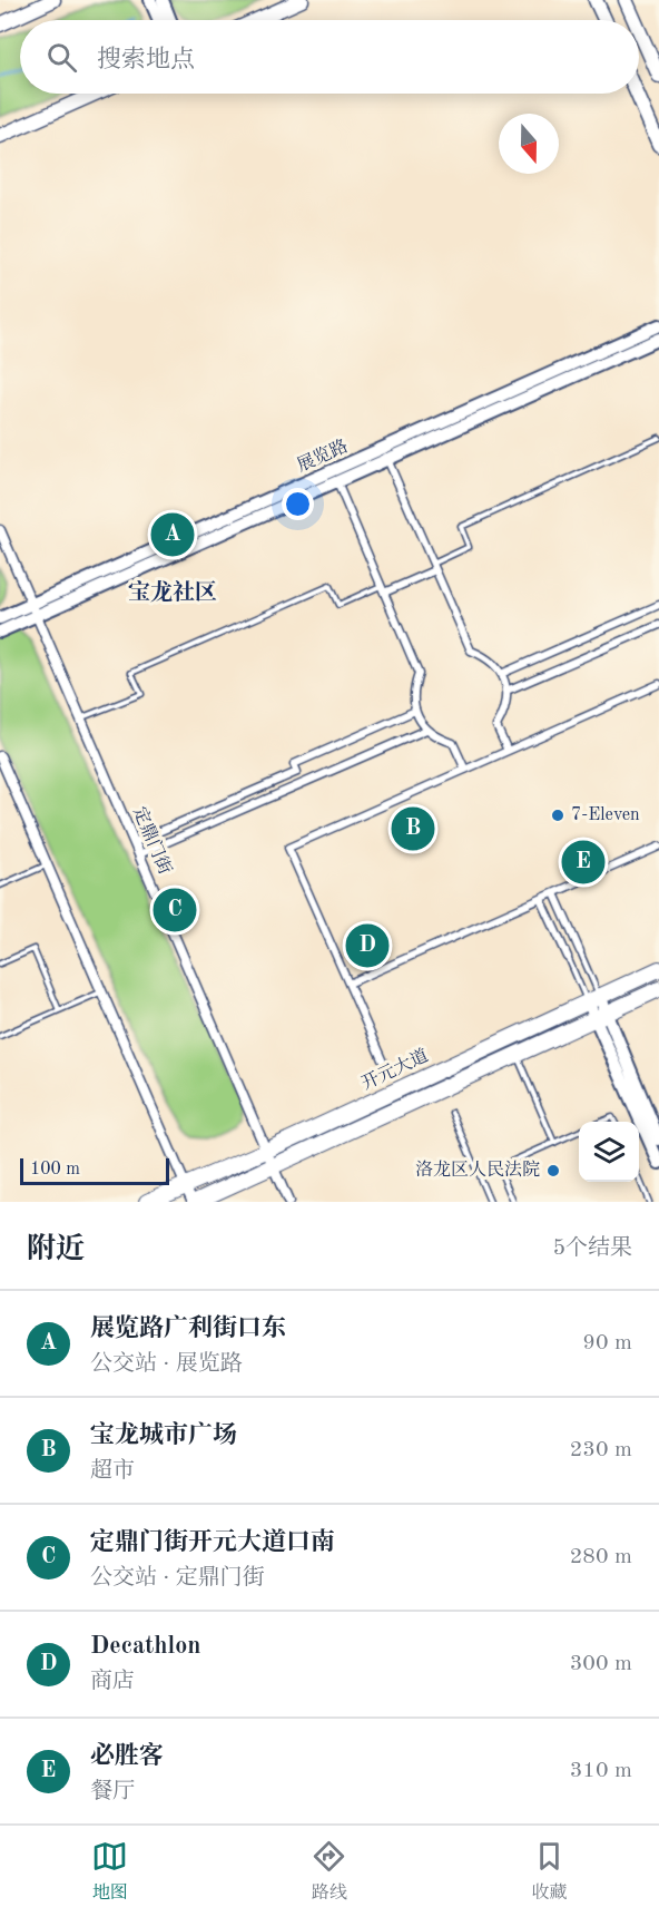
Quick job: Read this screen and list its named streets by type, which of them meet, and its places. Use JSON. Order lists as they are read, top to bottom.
{
  "streets": {
    "main road": ["开元大道"],
    "street": ["展览路", "定鼎门街"]
  },
  "crossings": [
    ["展览路", "定鼎门街"],
    ["定鼎门街", "开元大道"]
  ],
  "districts": ["宝龙社区"],
  "places": ["7-Eleven", "洛龙区人民法院"],
  "scale_bar": "100 m",
  "north": "bottom",
  "page": {
    "search": "搜索地点",
    "pins": [
      "A",
      "B",
      "E",
      "C",
      "D"
    ],
    "scale": "100 m",
    "heading": ["附近", "5个结果"],
    "list": [
      {
        "mark": "A",
        "name": "展览路广利街口东",
        "note": "公交站 · 展览路",
        "value": "90 m"
      },
      {
        "mark": "B",
        "name": "宝龙城市广场",
        "note": "超市",
        "value": "230 m"
      },
      {
        "mark": "C",
        "name": "定鼎门街开元大道口南",
        "note": "公交站 · 定鼎门街",
        "value": "280 m"
      },
      {
        "mark": "D",
        "name": "Decathlon",
        "note": "商店",
        "value": "300 m"
      },
      {
        "mark": "E",
        "name": "必胜客",
        "note": "餐厅",
        "value": "310 m"
      }
    ],
    "nav": ["地图", "路线", "收藏"]
  }
}
